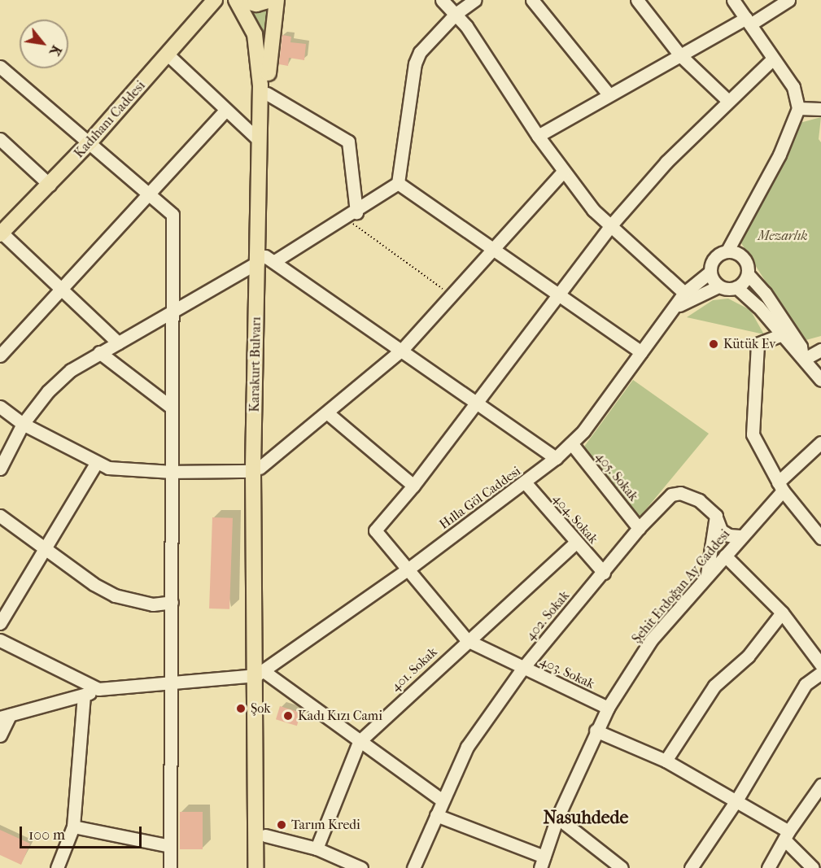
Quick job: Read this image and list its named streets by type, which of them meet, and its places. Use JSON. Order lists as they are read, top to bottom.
{
  "streets": {
    "main road": ["Kadıhanı Caddesi", "Karakurt Bulvarı"],
    "street": [
      "405. Sokak",
      "Hılla Göl Caddesi",
      "404. Sokak",
      "Şehit Erdoğan Ay Caddesi",
      "402. Sokak",
      "401. Sokak",
      "403. Sokak"
    ]
  },
  "crossings": [
    ["Karakurt Bulvarı", "Hılla Göl Caddesi"],
    ["405. Sokak", "Hılla Göl Caddesi"],
    ["405. Sokak", "402. Sokak"],
    ["Hılla Göl Caddesi", "404. Sokak"],
    ["Hılla Göl Caddesi", "403. Sokak"],
    ["404. Sokak", "402. Sokak"],
    ["404. Sokak", "401. Sokak"],
    ["Şehit Erdoğan Ay Caddesi", "402. Sokak"],
    ["Şehit Erdoğan Ay Caddesi", "403. Sokak"],
    ["402. Sokak", "403. Sokak"],
    ["401. Sokak", "403. Sokak"]
  ],
  "districts": ["Nasuhdede"],
  "parks": ["Mezarlık"],
  "places": [
    "Kütük Ev",
    "Şok",
    "Kadı Kızı Cami",
    "Tarım Kredi"
  ],
  "scale_bar": "100 m",
  "north": "bottom right"
}
